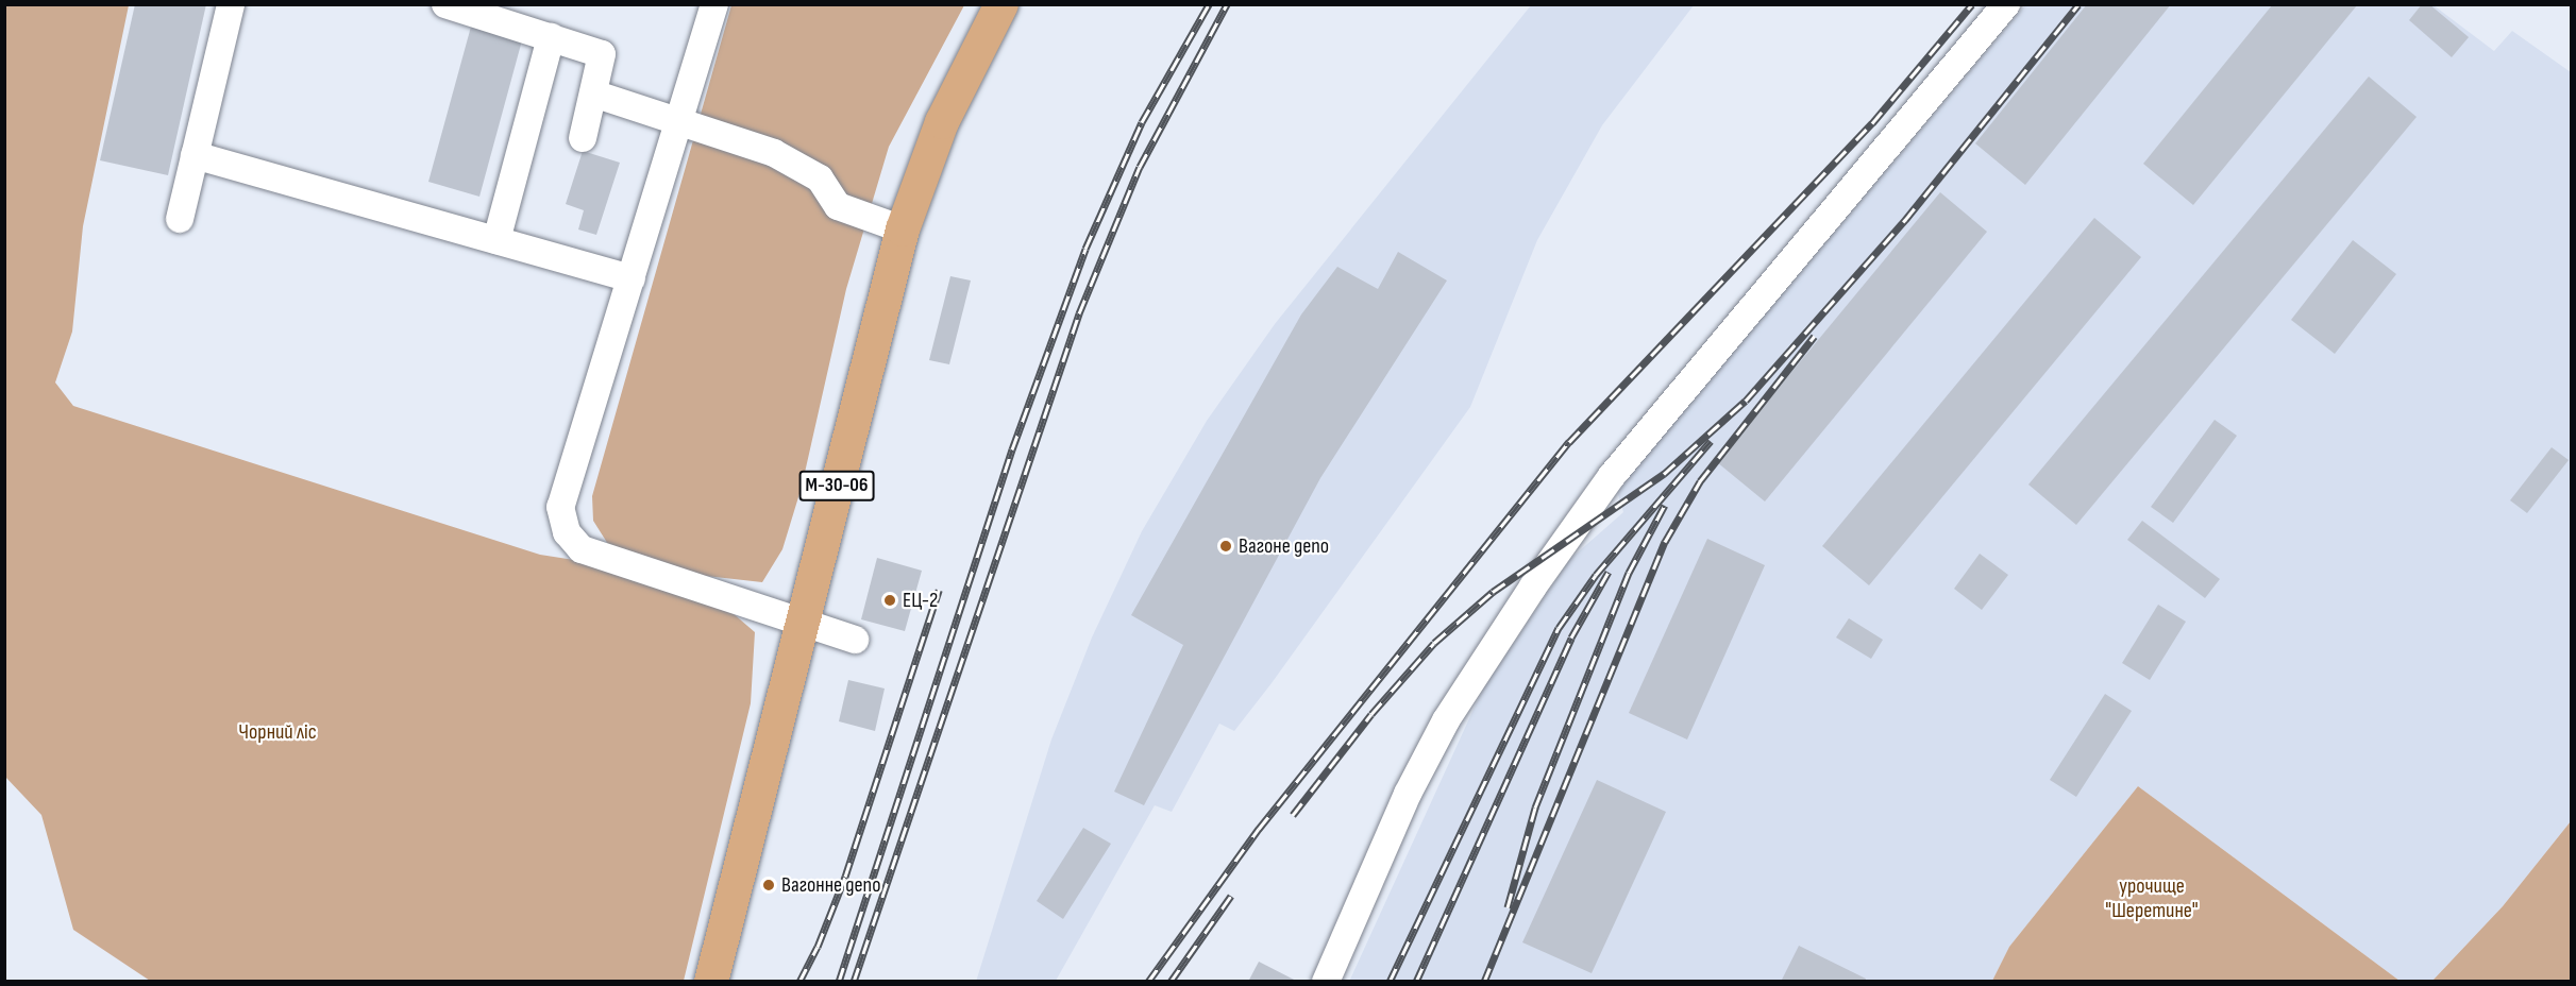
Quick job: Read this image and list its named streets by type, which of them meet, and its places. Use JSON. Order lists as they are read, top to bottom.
{
  "streets": {
    "main road": ["М-30-06"]
  },
  "parks": ["Чорний ліс", "урочище \"Шеретине\""],
  "places": ["Вагоне депо", "ЕЦ-2", "Вагонне депо"]
}
